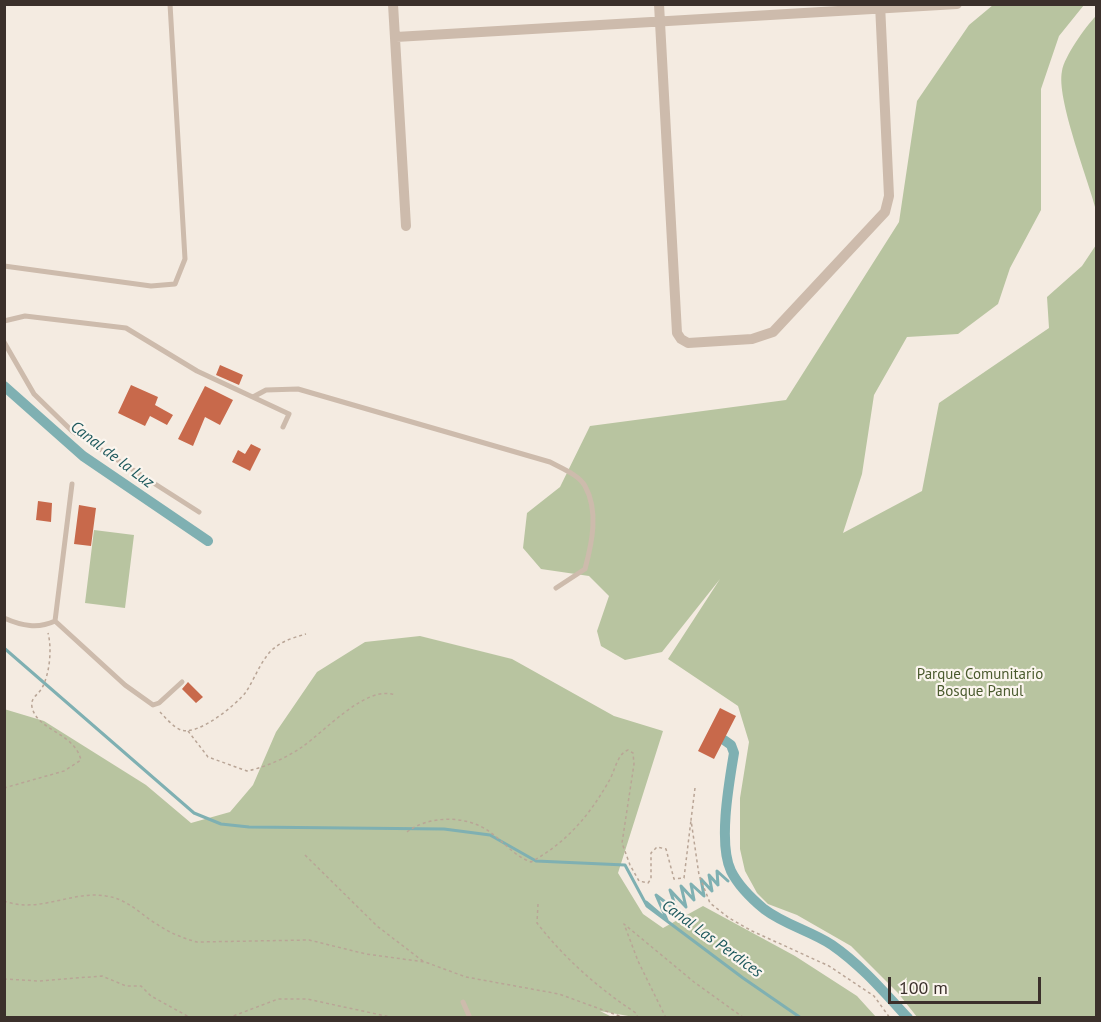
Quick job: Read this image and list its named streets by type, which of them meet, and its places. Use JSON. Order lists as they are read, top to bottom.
{
  "water": ["Canal de la Luz", "Canal Las Perdices"],
  "parks": ["Parque Comunitario Bosque Panul"],
  "scale_bar": "100 m"
}
